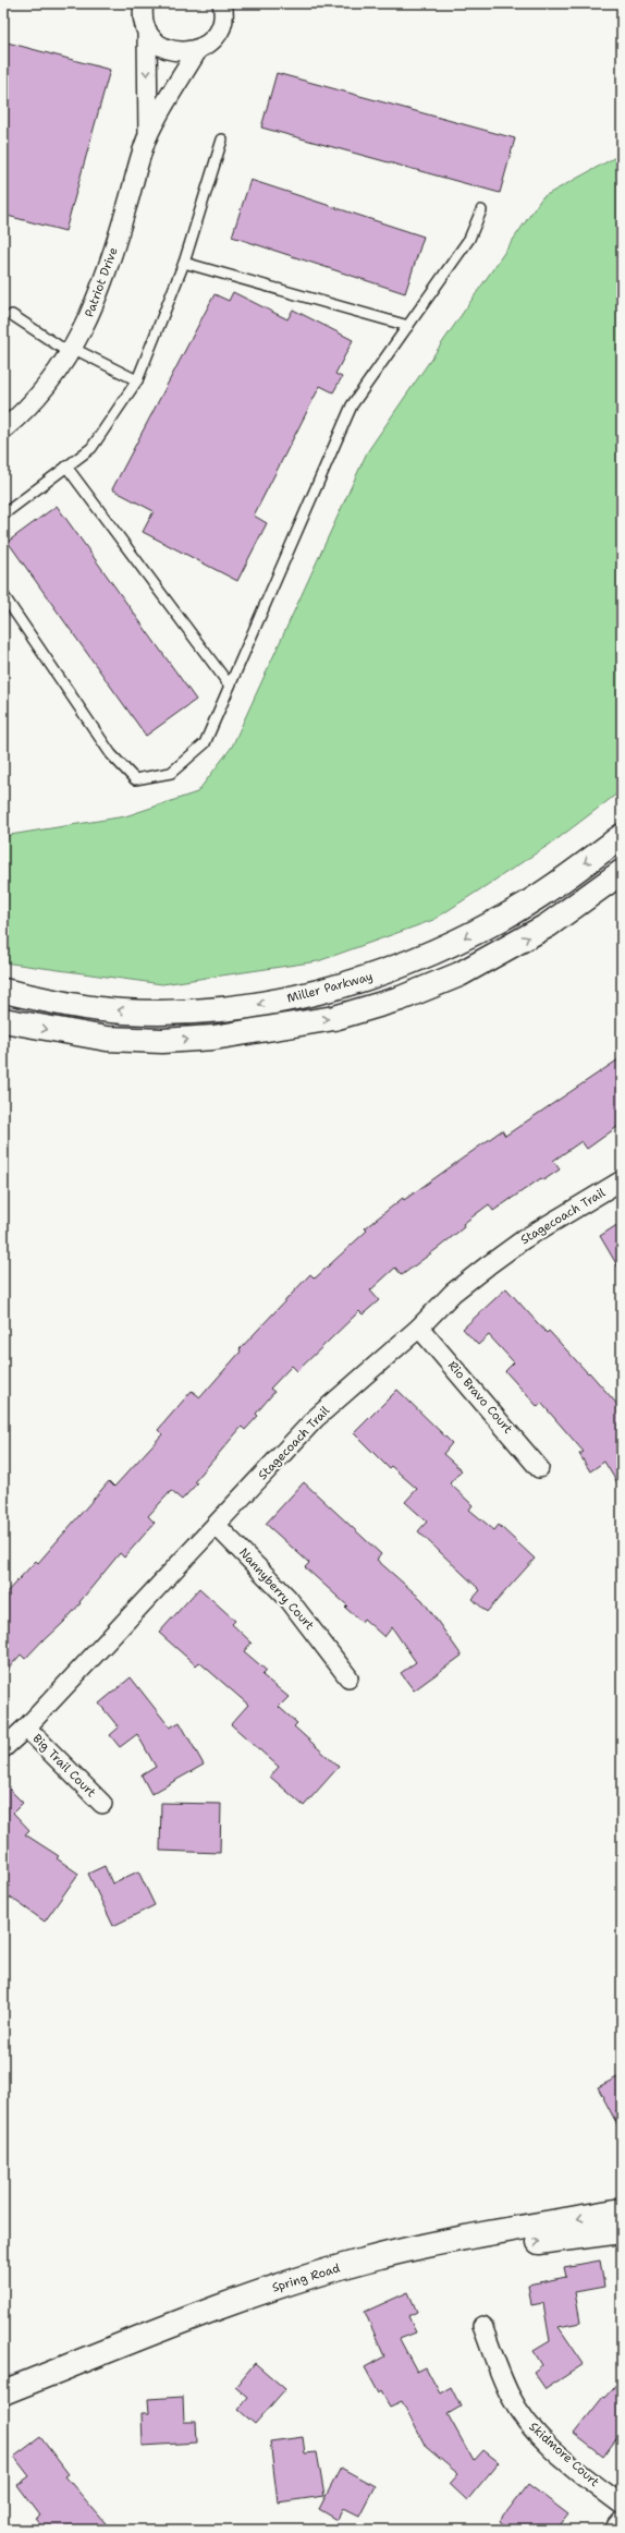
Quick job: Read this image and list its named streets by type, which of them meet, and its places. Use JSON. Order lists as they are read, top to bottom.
{
  "streets": {
    "street": [
      "Patriot Drive",
      "Miller Parkway",
      "Stagecoach Trail",
      "Rio Bravo Court",
      "Nannyberry Court",
      "Big Trail Court",
      "Spring Road",
      "Skidmore Court"
    ]
  },
  "crossings": [
    ["Stagecoach Trail", "Rio Bravo Court"],
    ["Stagecoach Trail", "Nannyberry Court"],
    ["Stagecoach Trail", "Big Trail Court"]
  ]
}
